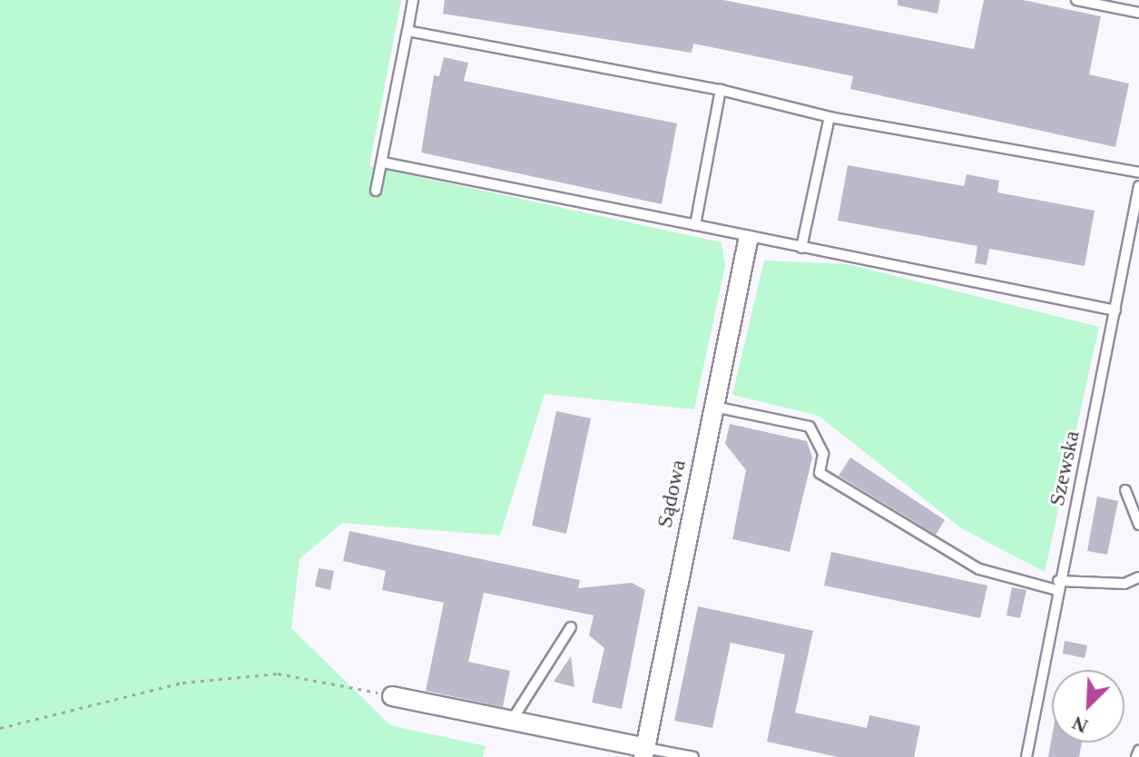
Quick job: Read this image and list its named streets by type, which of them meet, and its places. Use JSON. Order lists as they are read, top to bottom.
{
  "streets": {
    "street": ["Sądowa"],
    "lane": ["Szewska"]
  },
  "north": "bottom left"
}
